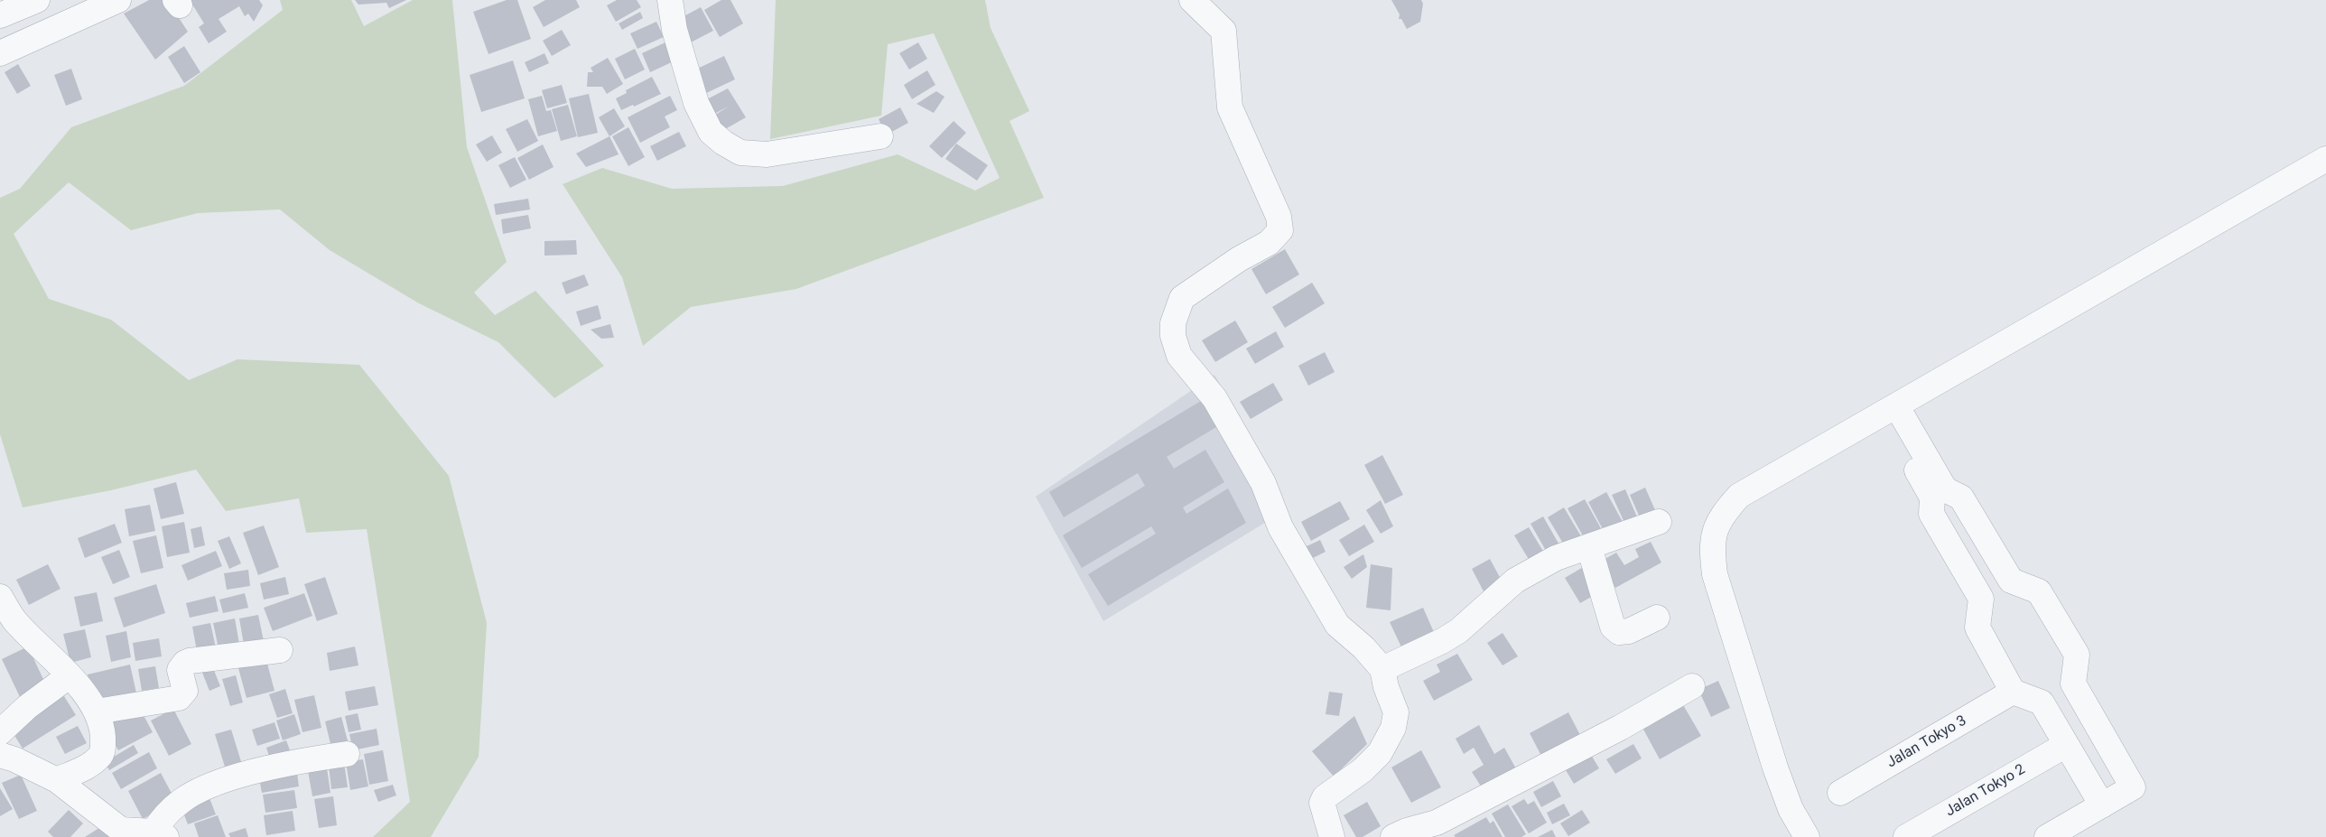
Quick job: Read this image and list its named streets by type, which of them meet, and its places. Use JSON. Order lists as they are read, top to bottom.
{
  "streets": {
    "street": ["Jalan Tokyo 3", "Jalan Tokyo 2"]
  }
}
